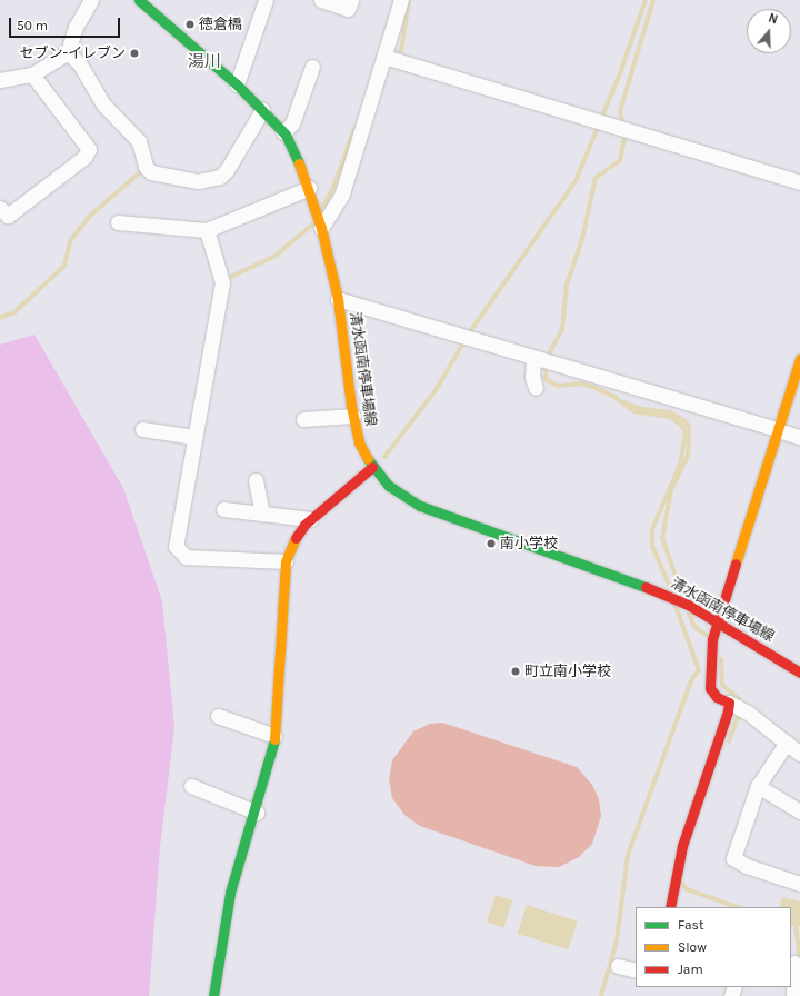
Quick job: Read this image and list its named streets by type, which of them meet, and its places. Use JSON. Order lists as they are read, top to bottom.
{
  "streets": {
    "street": ["清水函南停車場線"]
  },
  "districts": ["湯川"],
  "places": [
    "徳倉橋",
    "セブン-イレブン",
    "南小学校",
    "町立南小学校"
  ],
  "legend": ["Fast", "Slow", "Jam"],
  "scale_bar": "50 m",
  "north": "top"
}
